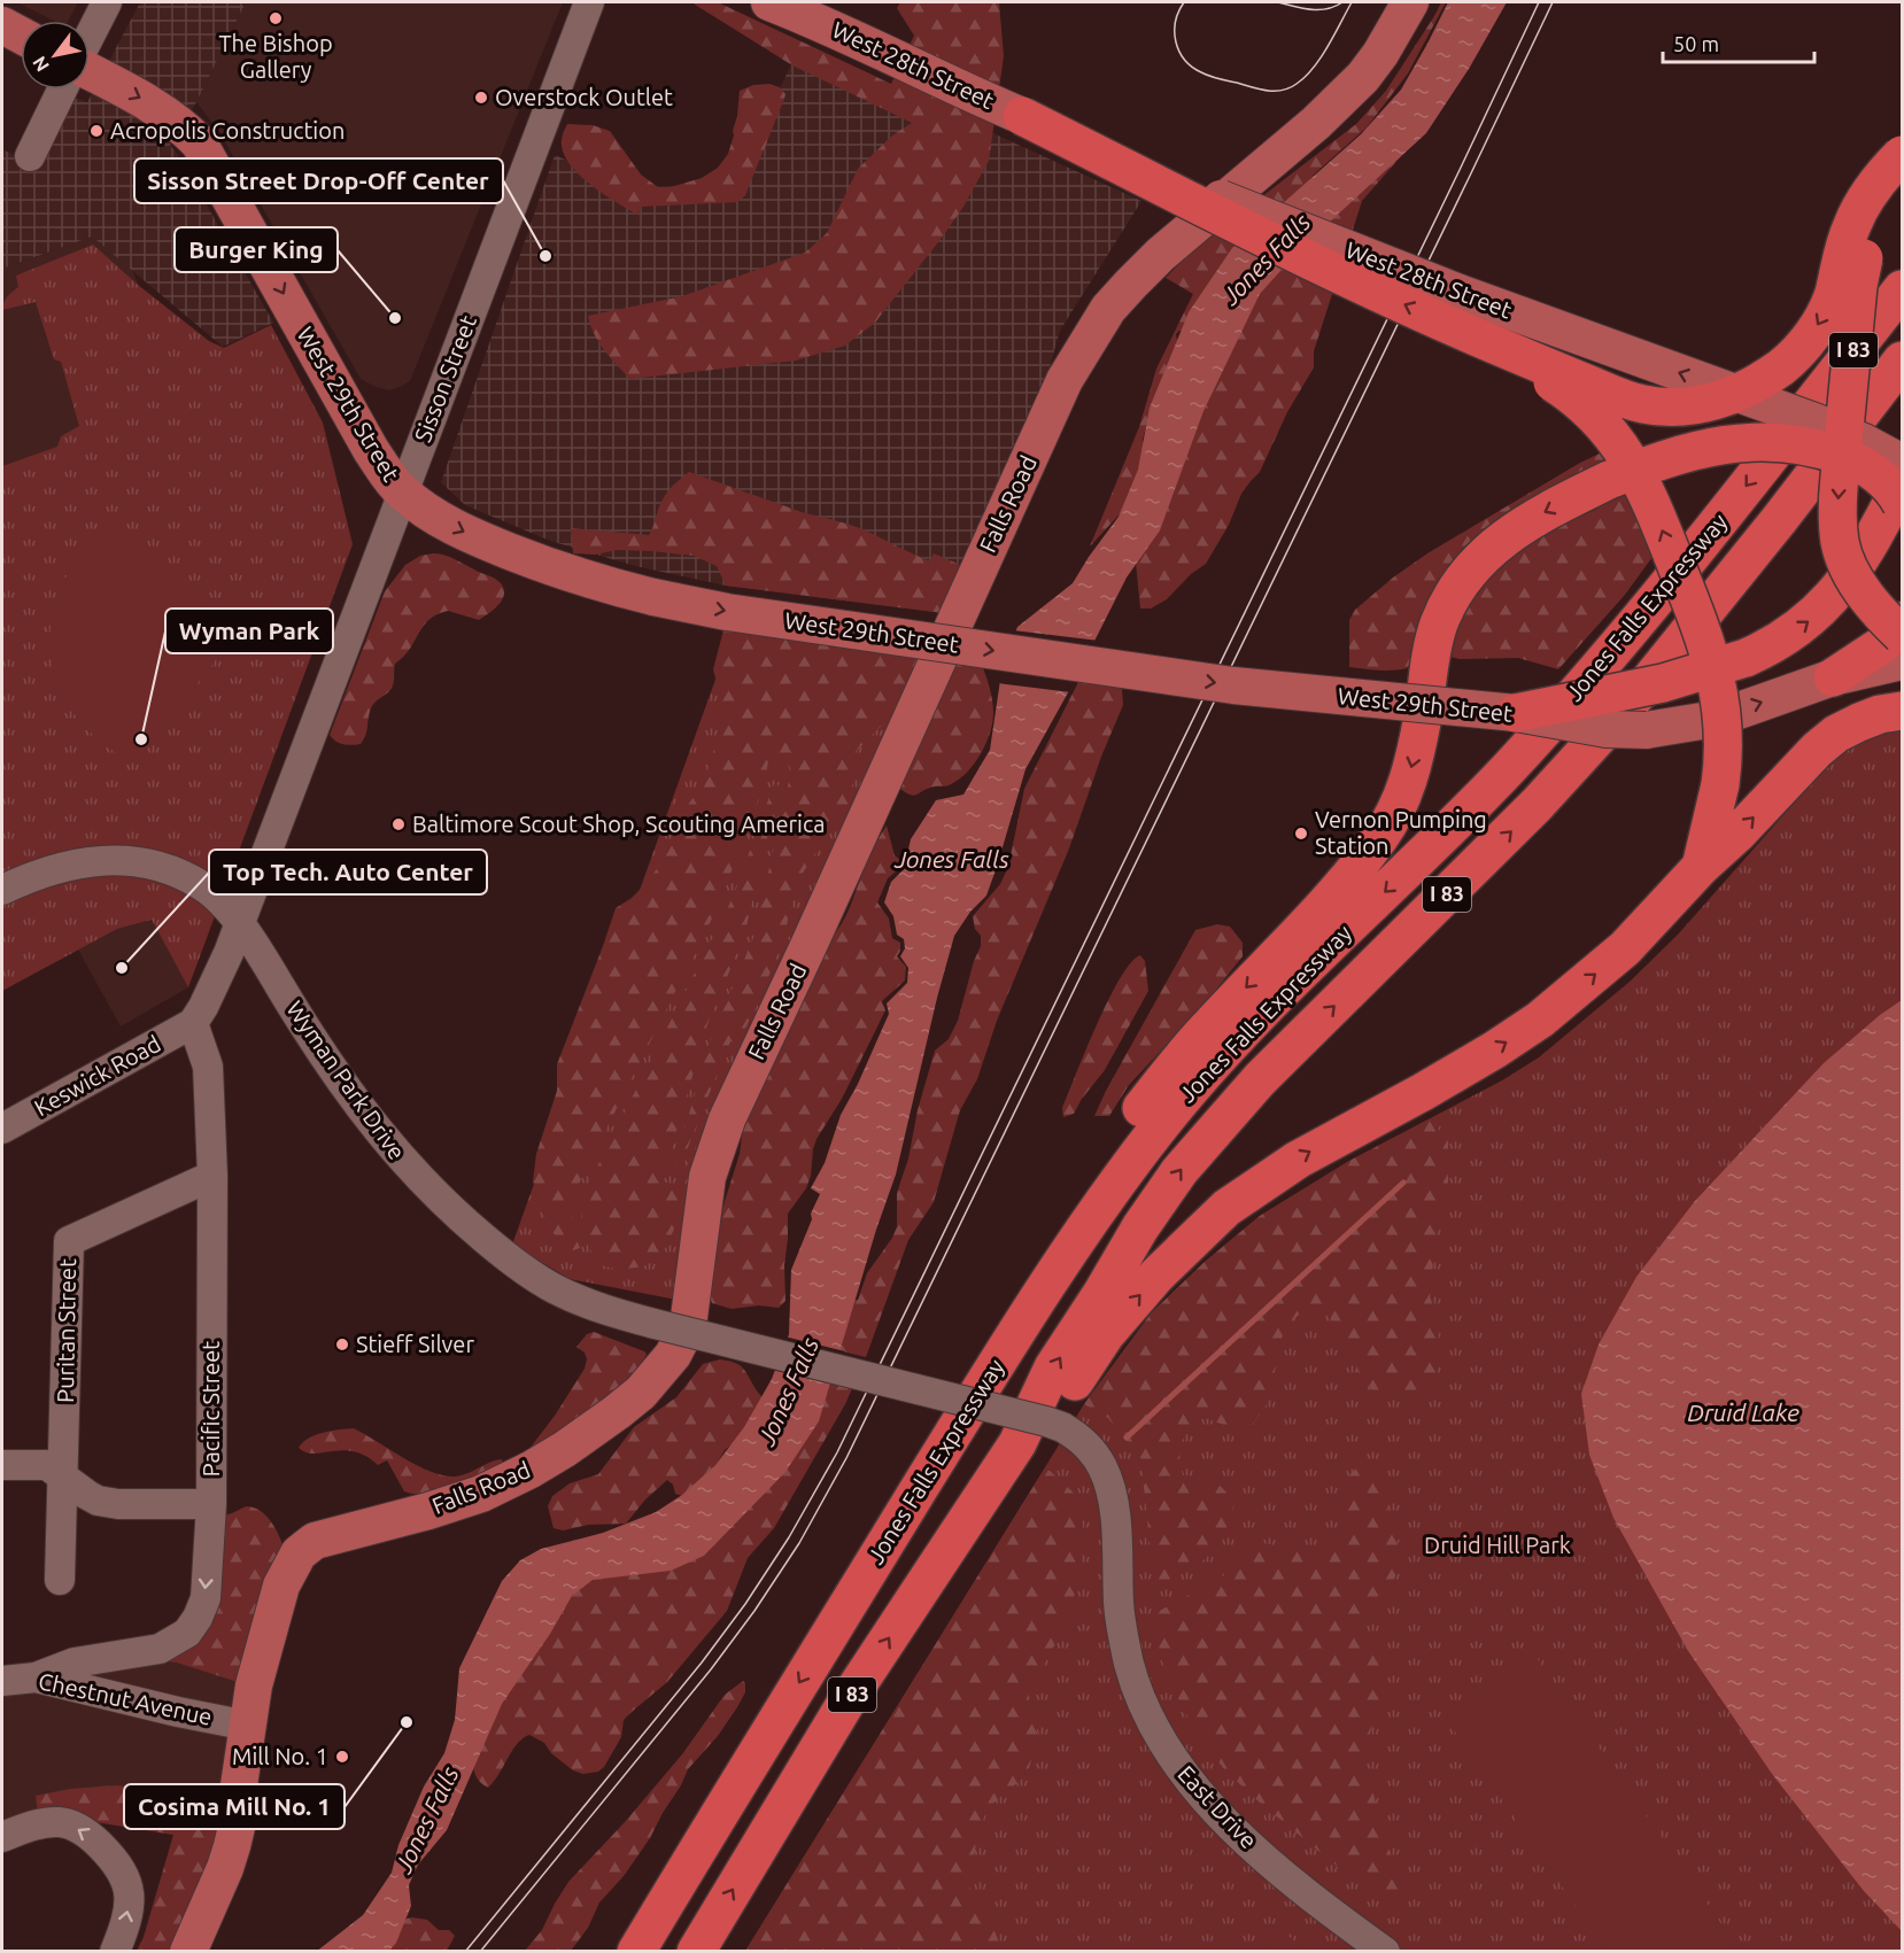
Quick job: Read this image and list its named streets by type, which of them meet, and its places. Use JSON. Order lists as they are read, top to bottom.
{
  "streets": {
    "highway": ["I 83", "Jones Falls Expressway"],
    "main road": ["West 28th Street", "West 29th Street", "Falls Road"],
    "street": [
      "Sisson Street",
      "Keswick Road",
      "Wyman Park Drive",
      "Puritan Street",
      "Pacific Street",
      "Chestnut Avenue",
      "East Drive"
    ]
  },
  "crossings": [
    ["Sisson Street", "West 29th Street"],
    ["Sisson Street", "Keswick Road"],
    ["Sisson Street", "Wyman Park Drive"],
    ["Sisson Street", "Pacific Street"],
    ["Falls Road", "Chestnut Avenue"],
    ["Keswick Road", "Pacific Street"],
    ["Wyman Park Drive", "East Drive"],
    ["Puritan Street", "Pacific Street"],
    ["Pacific Street", "Chestnut Avenue"]
  ],
  "one_way": ["West 28th Street", "West 29th Street"],
  "water": ["Jones Falls", "Druid Lake"],
  "parks": ["Druid Hill Park"],
  "places": [
    "The Bishop Gallery",
    "Overstock Outlet",
    "Acropolis Construction",
    "Sisson Street Drop-Off Center",
    "Burger King",
    "Wyman Park",
    "Baltimore Scout Shop, Scouting America",
    "Vernon Pumping Station",
    "Top Tech. Auto Center",
    "Stieff Silver",
    "Cosima Mill No. 1",
    "Mill No. 1"
  ],
  "scale_bar": "50 m",
  "north": "bottom left"
}
